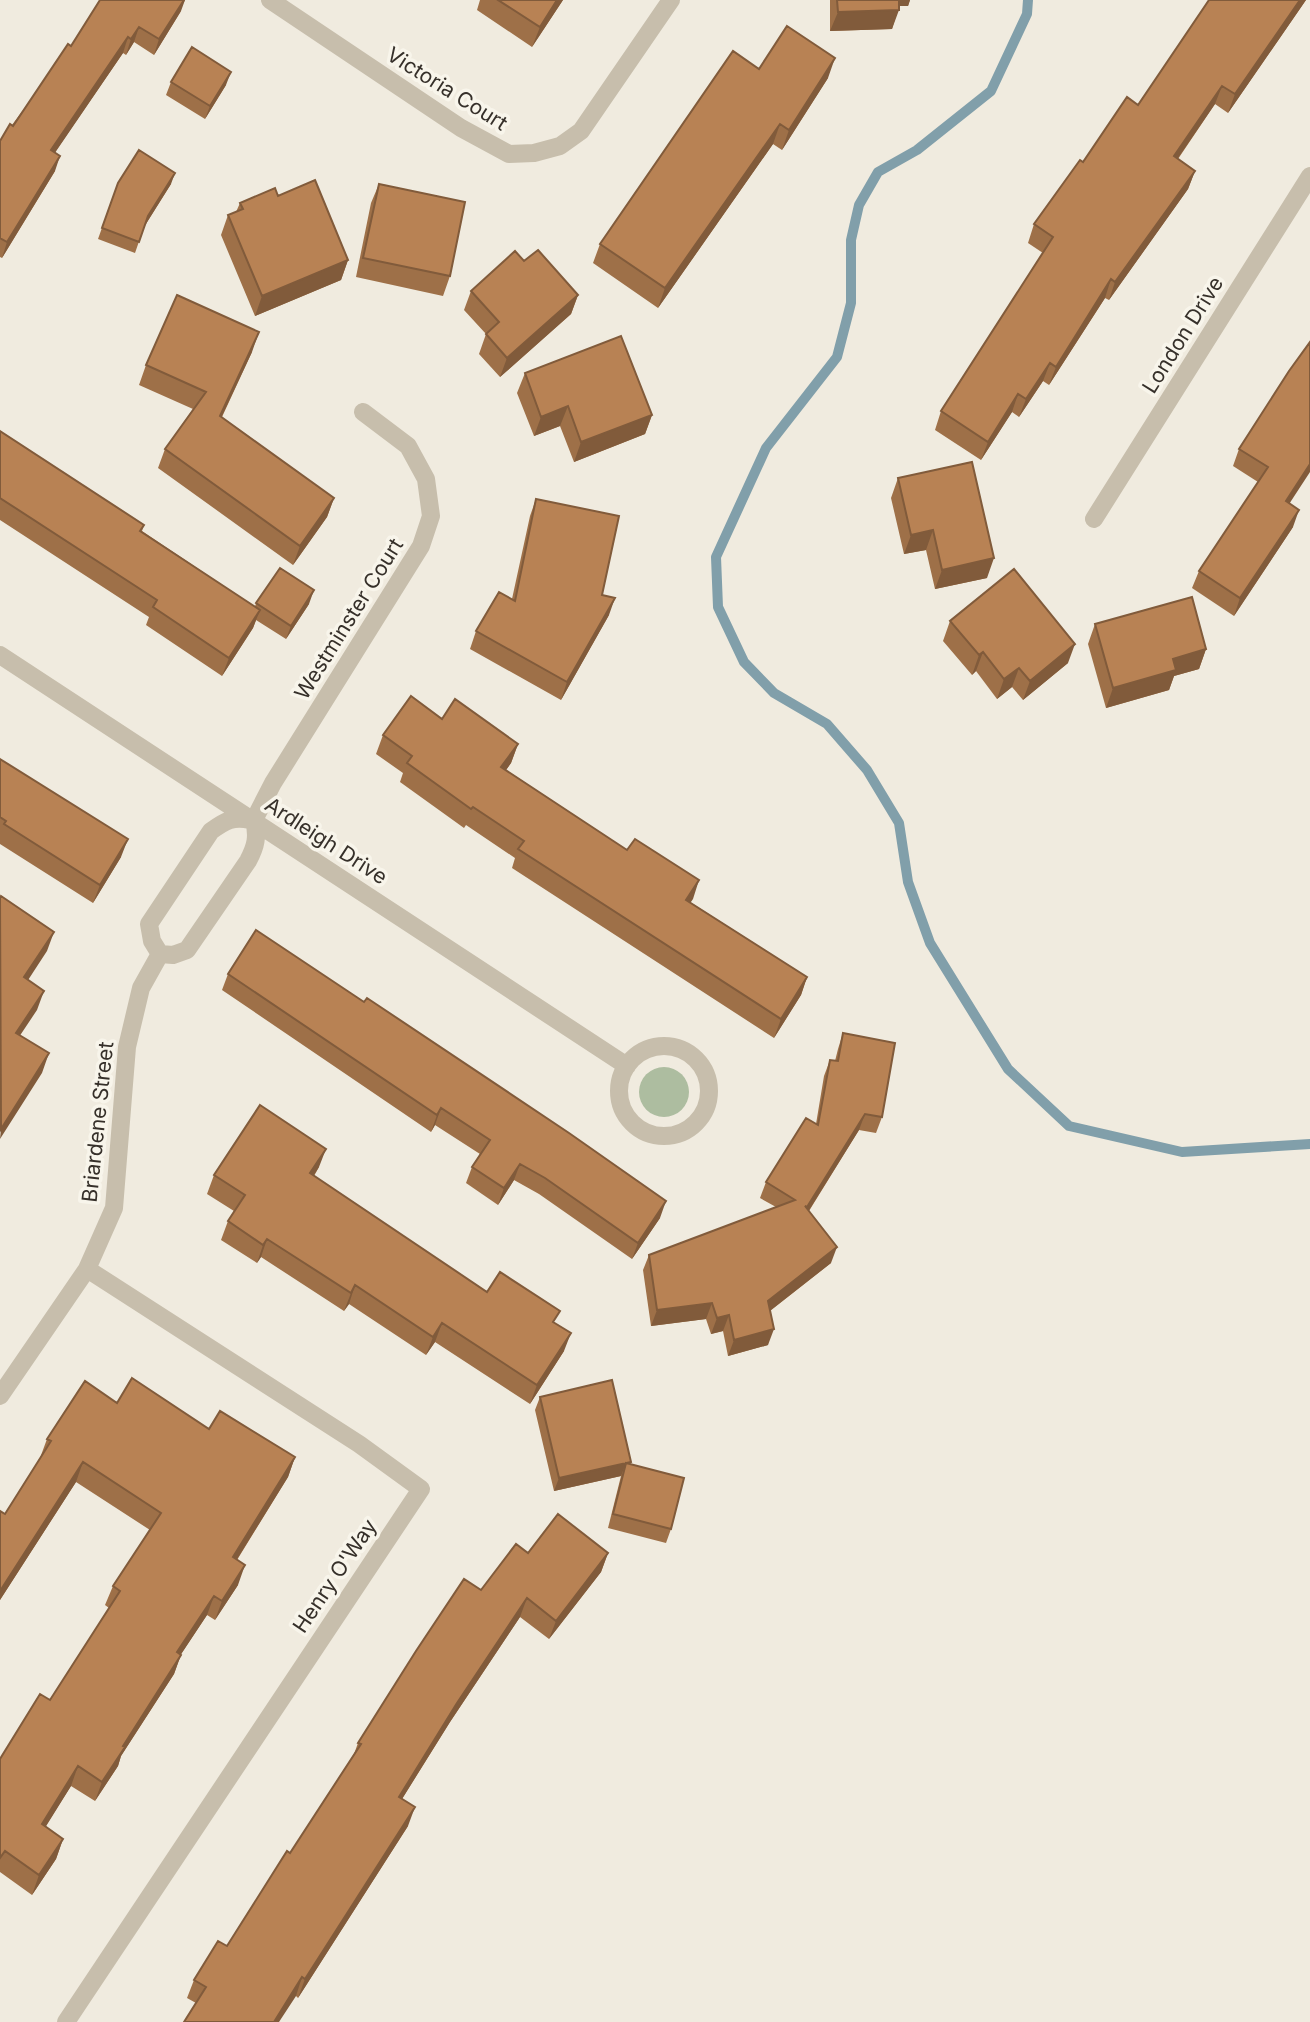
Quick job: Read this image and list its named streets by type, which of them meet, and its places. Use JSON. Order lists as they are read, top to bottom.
{
  "streets": {
    "street": [
      "Victoria Court",
      "London Drive",
      "Westminster Court",
      "Ardleigh Drive",
      "Briardene Street",
      "Henry O'Way"
    ]
  },
  "crossings": [
    ["Westminster Court", "Ardleigh Drive"],
    ["Briardene Street", "Henry O'Way"]
  ]
}
